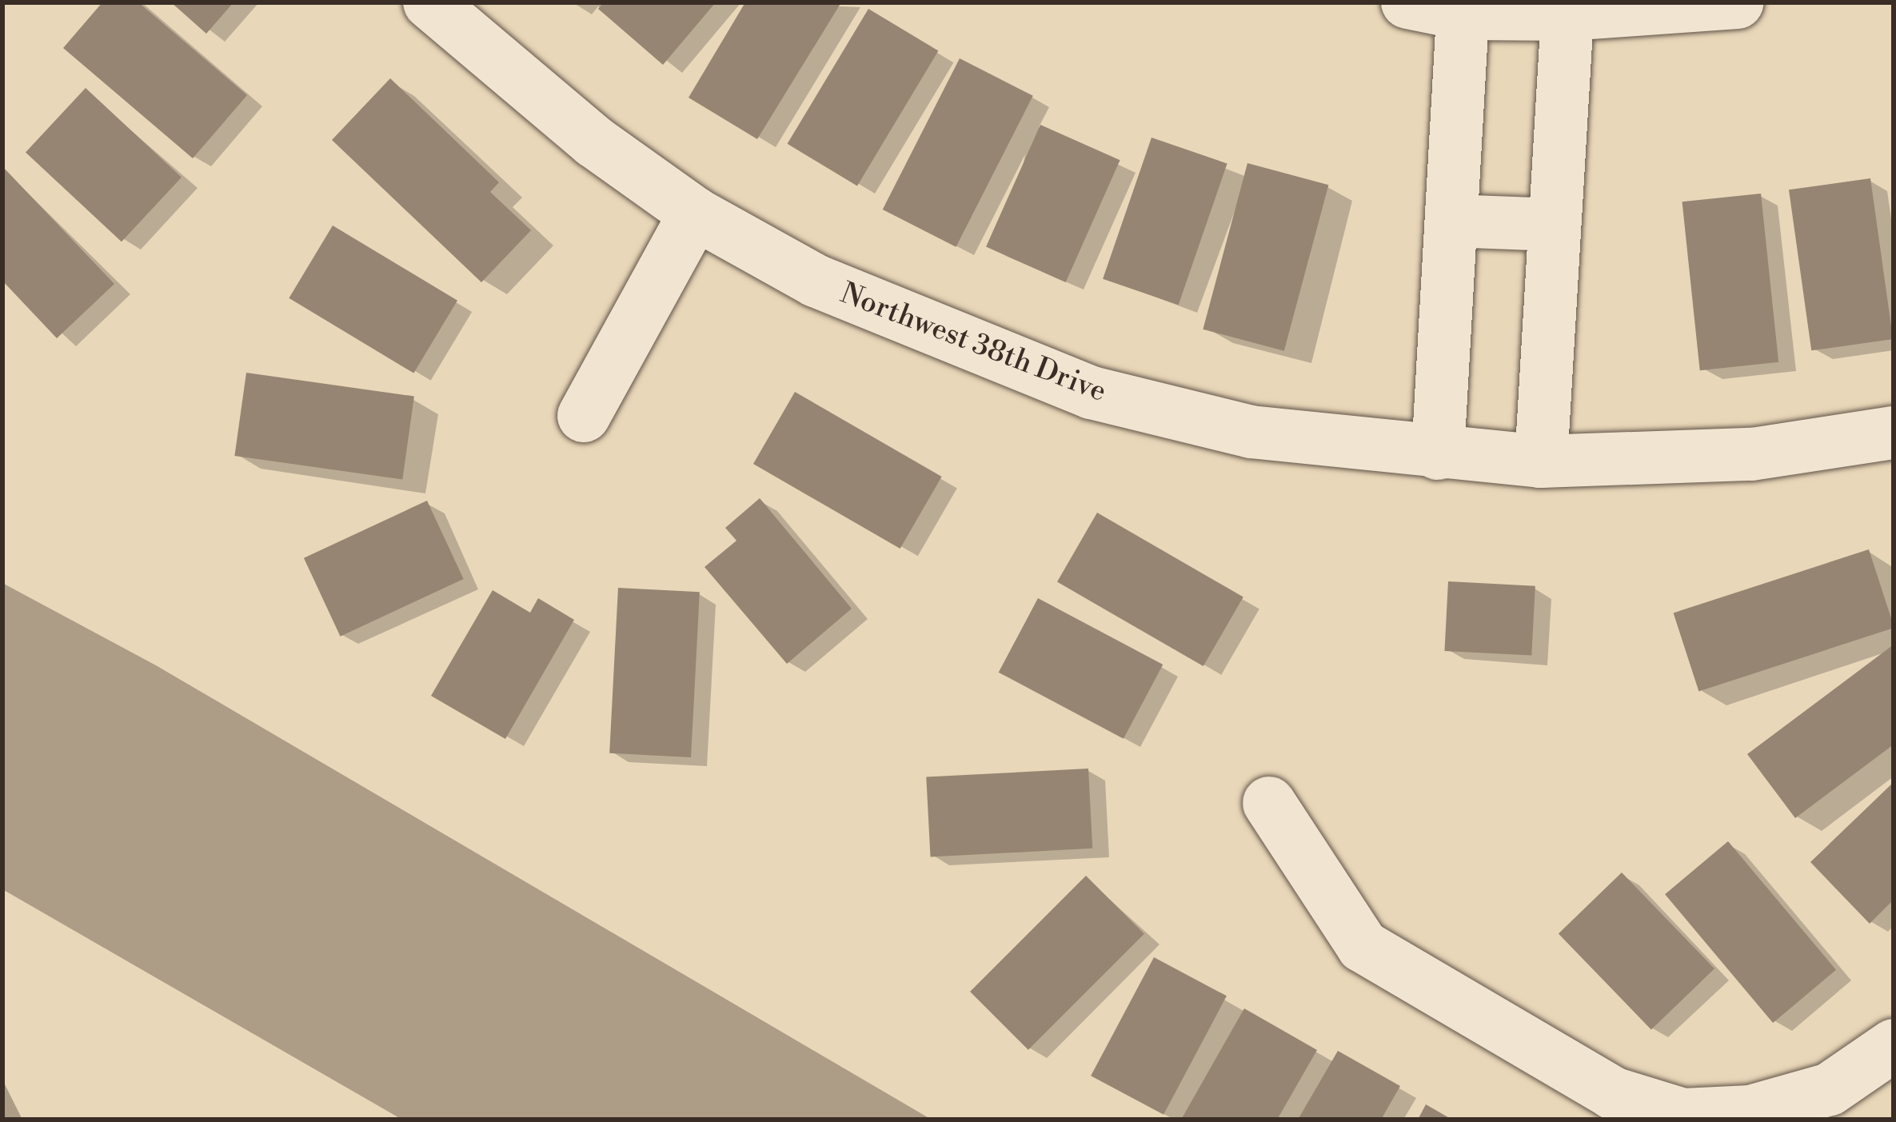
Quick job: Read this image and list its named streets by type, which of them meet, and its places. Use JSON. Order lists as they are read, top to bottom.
{
  "streets": {
    "street": ["Northwest 38th Drive"]
  }
}
